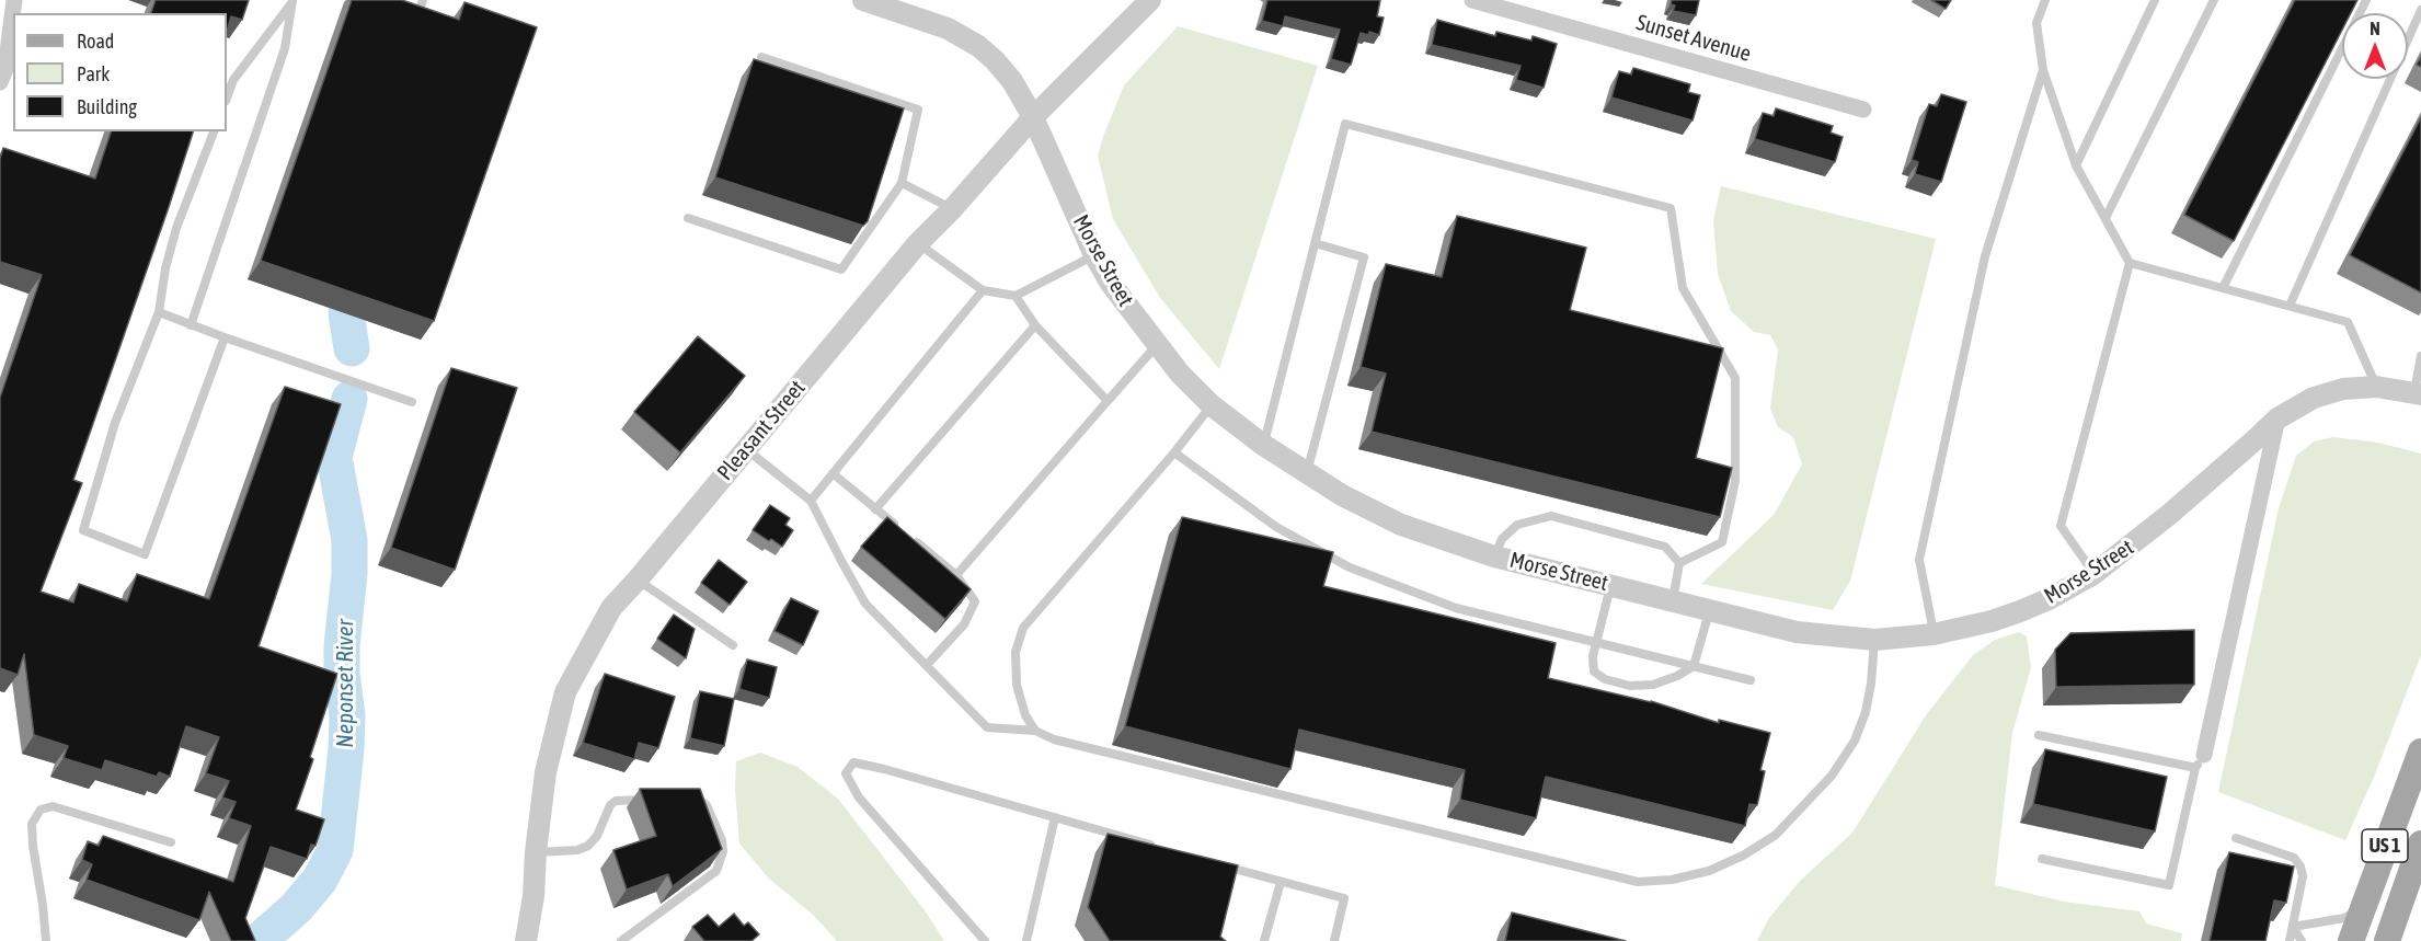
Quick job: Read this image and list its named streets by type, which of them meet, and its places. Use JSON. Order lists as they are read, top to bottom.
{
  "streets": {
    "main road": ["US 1"],
    "street": ["Sunset Avenue", "Morse Street", "Pleasant Street"]
  },
  "crossings": [
    ["Morse Street", "Pleasant Street"]
  ],
  "water": ["Neponset River"],
  "legend": ["Road", "Park", "Building"],
  "north": "top"
}
